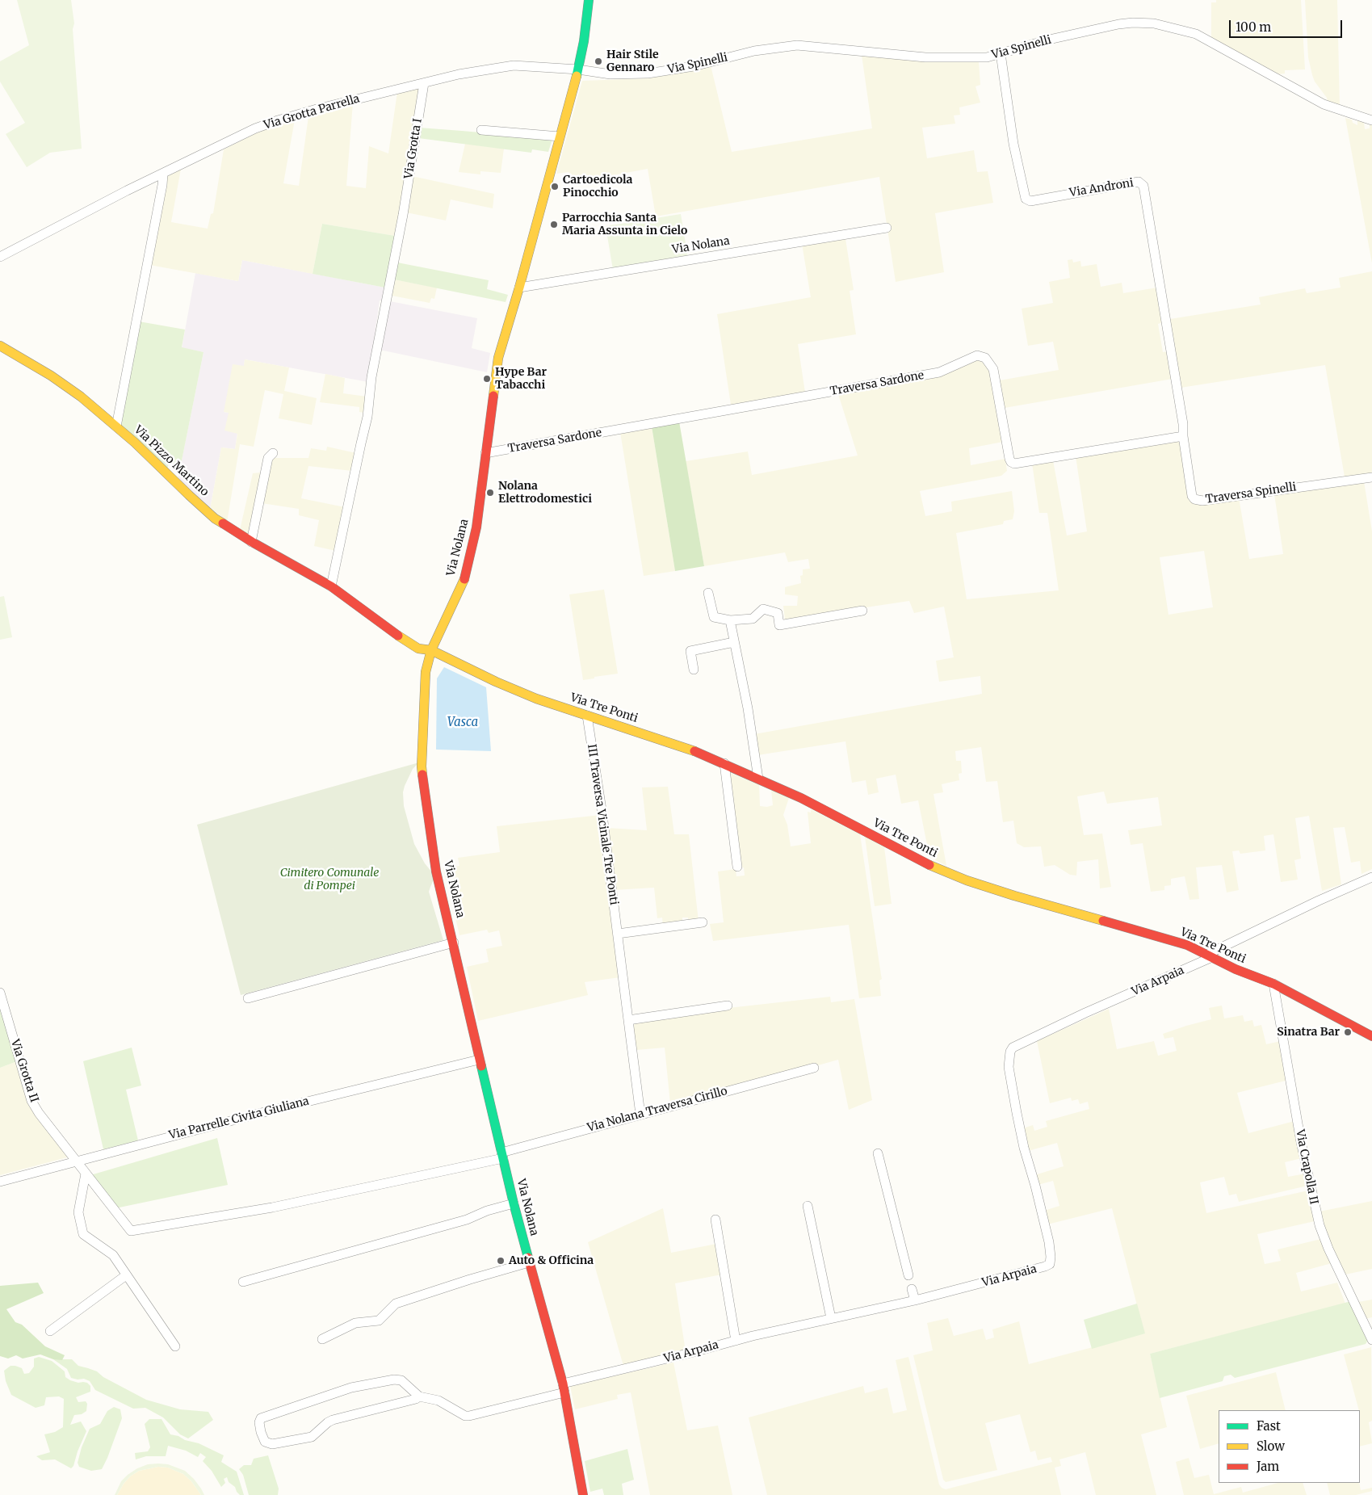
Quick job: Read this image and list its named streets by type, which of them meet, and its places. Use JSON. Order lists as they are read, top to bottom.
{
  "streets": {
    "street": [
      "Via Spinelli",
      "Via Grotta Parrella",
      "Via Grotta I",
      "Via Androni",
      "Via Nolana",
      "Traversa Sardone",
      "Via Pizzo Martino",
      "Traversa Spinelli",
      "Via Tre Ponti",
      "III Traversa Vicinale Tre Ponti",
      "Via Arpaia",
      "Via Grotta II",
      "Via Nolana Traversa Cirillo",
      "Via Parrelle Civita Giuliana",
      "Via Crapolla II"
    ]
  },
  "crossings": [
    ["Via Spinelli", "Via Grotta Parrella"],
    ["Via Spinelli", "Via Androni"],
    ["Via Spinelli", "Via Nolana"],
    ["Via Grotta Parrella", "Via Grotta I"],
    ["Via Grotta Parrella", "Via Nolana"],
    ["Via Grotta I", "Via Pizzo Martino"],
    ["Via Androni", "Traversa Sardone"],
    ["Via Androni", "Traversa Spinelli"],
    ["Via Nolana", "Traversa Sardone"],
    ["Via Nolana", "Via Pizzo Martino"],
    ["Via Nolana", "Via Tre Ponti"],
    ["Via Nolana", "Via Arpaia"],
    ["Via Nolana", "Via Nolana Traversa Cirillo"],
    ["Via Nolana", "Via Parrelle Civita Giuliana"],
    ["Traversa Sardone", "Traversa Spinelli"],
    ["Via Pizzo Martino", "Via Tre Ponti"],
    ["Via Tre Ponti", "III Traversa Vicinale Tre Ponti"],
    ["Via Tre Ponti", "Via Arpaia"],
    ["Via Tre Ponti", "Via Crapolla II"],
    ["III Traversa Vicinale Tre Ponti", "Via Nolana Traversa Cirillo"],
    ["Via Grotta II", "Via Nolana Traversa Cirillo"],
    ["Via Grotta II", "Via Parrelle Civita Giuliana"]
  ],
  "water": ["Vasca"],
  "parks": ["Cimitero Comunale di Pompei"],
  "places": [
    "Hair Stile Gennaro",
    "Cartoedicola Pinocchio",
    "Parrocchia Santa Maria Assunta in Cielo",
    "Hype Bar Tabacchi",
    "Nolana Elettrodomestici",
    "Sinatra Bar",
    "Auto & Officina"
  ],
  "legend": ["Fast", "Slow", "Jam"],
  "scale_bar": "100 m"
}
